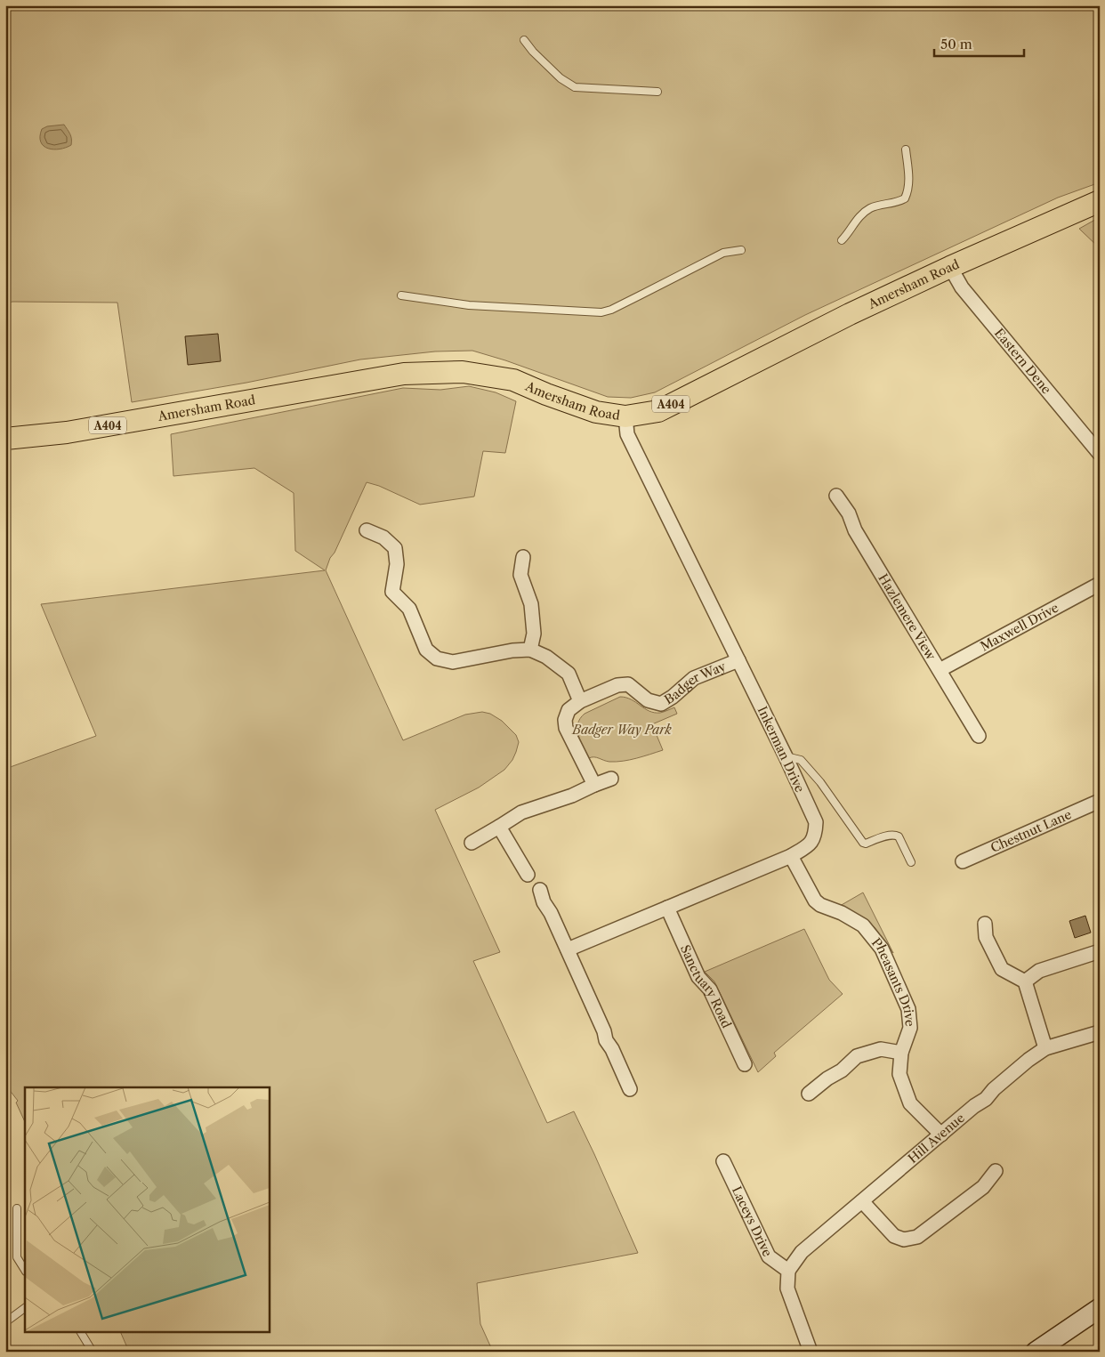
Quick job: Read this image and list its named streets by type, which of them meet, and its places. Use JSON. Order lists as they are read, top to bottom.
{
  "streets": {
    "main road": ["Amersham Road", "A404"],
    "street": [
      "Eastern Dene",
      "Hazlemere View",
      "Maxwell Drive",
      "Badger Way",
      "Inkerman Drive",
      "Chestnut Lane",
      "Pheasants Drive",
      "Sanctuary Road",
      "Hill Avenue",
      "Laceys Drive"
    ]
  },
  "crossings": [
    ["Amersham Road", "Eastern Dene"],
    ["Amersham Road", "Inkerman Drive"],
    ["Hazlemere View", "Maxwell Drive"],
    ["Badger Way", "Inkerman Drive"],
    ["Inkerman Drive", "Pheasants Drive"],
    ["Inkerman Drive", "Sanctuary Road"],
    ["Pheasants Drive", "Hill Avenue"],
    ["Hill Avenue", "Laceys Drive"]
  ],
  "parks": ["Badger Way Park"],
  "scale_bar": "50 m"
}
